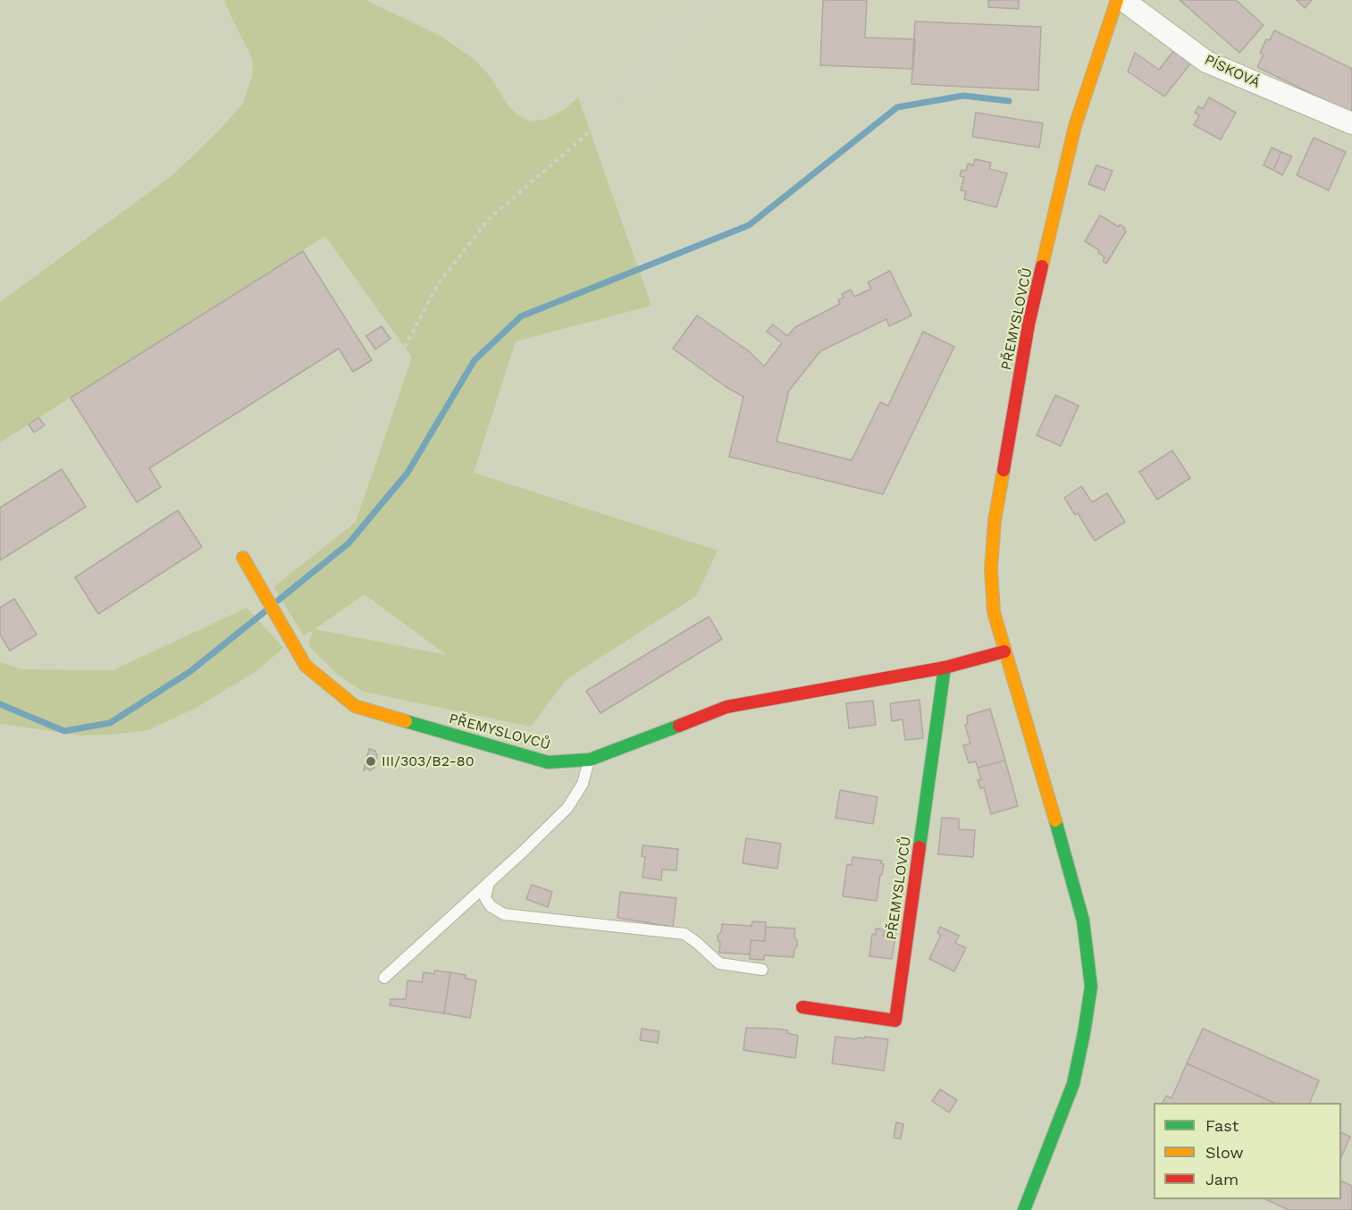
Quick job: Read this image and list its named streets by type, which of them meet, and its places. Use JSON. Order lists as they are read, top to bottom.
{
  "streets": {
    "street": ["PÍSKOVÁ", "PŘEMYSLOVCŮ"]
  },
  "places": ["III/303/B2-80"],
  "legend": ["Fast", "Slow", "Jam"]
}
